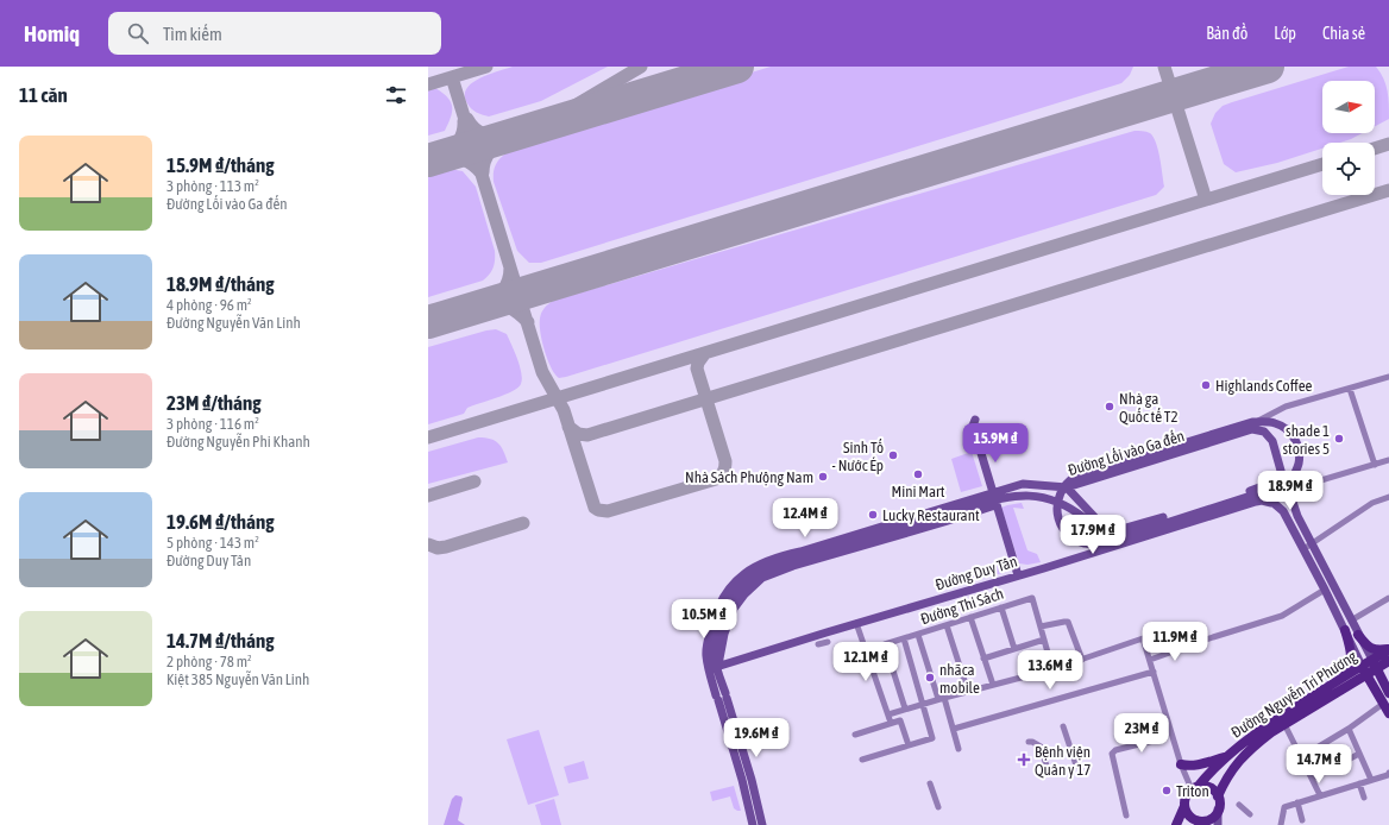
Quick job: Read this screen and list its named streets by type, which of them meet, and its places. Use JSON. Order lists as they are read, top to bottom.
{
  "streets": {
    "main road": ["Đường Nguyễn Tri Phương"],
    "street": ["Đường Lối vào Ga đến", "Đường Duy Tân", "Đường Thi Sách"]
  },
  "crossings": [
    ["Đường Lối vào Ga đến", "Đường Duy Tân"],
    ["Đường Lối vào Ga đến", "Đường Nguyễn Tri Phương"]
  ],
  "places": {
    "other": [
      "Highlands Coffee",
      "Nhà ga Quốc tế T2",
      "shade 1 stories 5",
      "Sinh Tố - Nước Ép",
      "Mini Mart",
      "Nhà Sách Phưộng Nam",
      "Lucky Restaurant",
      "nhãca mobile",
      "Triton"
    ],
    "health": ["Bệnh viện Quân y 17"]
  },
  "north": "right",
  "page": {
    "header": "Homiq",
    "search": "Tìm kiếm",
    "nav": ["Bản đồ", "Lớp", "Chia sẻ"],
    "heading": "11 căn",
    "list": [
      {
        "name": "15.9M ₫/tháng",
        "note": "3 phòng · 113 m² · Đường Lối vào Ga đến"
      },
      {
        "name": "18.9M ₫/tháng",
        "note": "4 phòng · 96 m² · Đường Nguyễn Văn Linh"
      },
      {
        "name": "23M ₫/tháng",
        "note": "3 phòng · 116 m² · Đường Nguyễn Phi Khanh"
      },
      {
        "name": "19.6M ₫/tháng",
        "note": "5 phòng · 143 m² · Đường Duy Tân"
      },
      {
        "name": "14.7M ₫/tháng",
        "note": "2 phòng · 78 m² · Kiệt 385 Nguyễn Văn Linh"
      }
    ],
    "price": [
      "15.9M ₫",
      "18.9M ₫",
      "12.4M ₫",
      "17.9M ₫",
      "10.5M ₫",
      "11.9M ₫",
      "12.1M ₫",
      "13.6M ₫",
      "23M ₫",
      "19.6M ₫",
      "14.7M ₫"
    ]
  }
}
